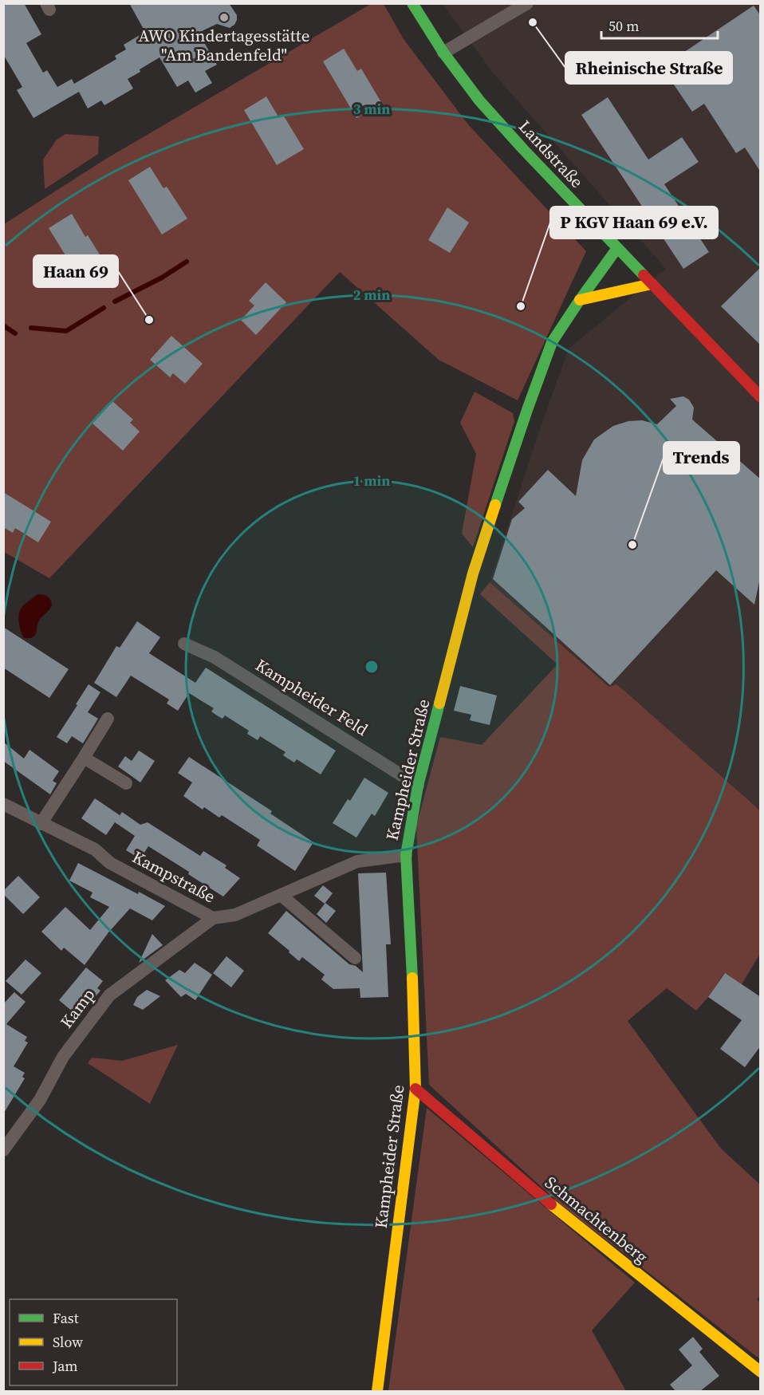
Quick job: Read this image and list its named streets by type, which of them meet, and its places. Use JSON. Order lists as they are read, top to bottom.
{
  "streets": {
    "street": [
      "Landstraße",
      "Kampheider Feld",
      "Kampheider Straße",
      "Kampstraße",
      "Kamp",
      "Schmachtenberg"
    ]
  },
  "crossings": [
    ["Landstraße", "Kampheider Straße"],
    ["Kampheider Feld", "Kampheider Straße"],
    ["Kampheider Straße", "Kampstraße"],
    ["Kampheider Straße", "Schmachtenberg"],
    ["Kampstraße", "Kamp"]
  ],
  "places": [
    "AWO Kindertagesstätte \"Am Bandenfeld\"",
    "Rheinische Straße",
    "P KGV Haan 69 e.V.",
    "Haan 69",
    "Trends"
  ],
  "legend": ["Fast", "Slow", "Jam"],
  "scale_bar": "50 m",
  "rings": ["3 min", "2 min", "1 min"]
}
